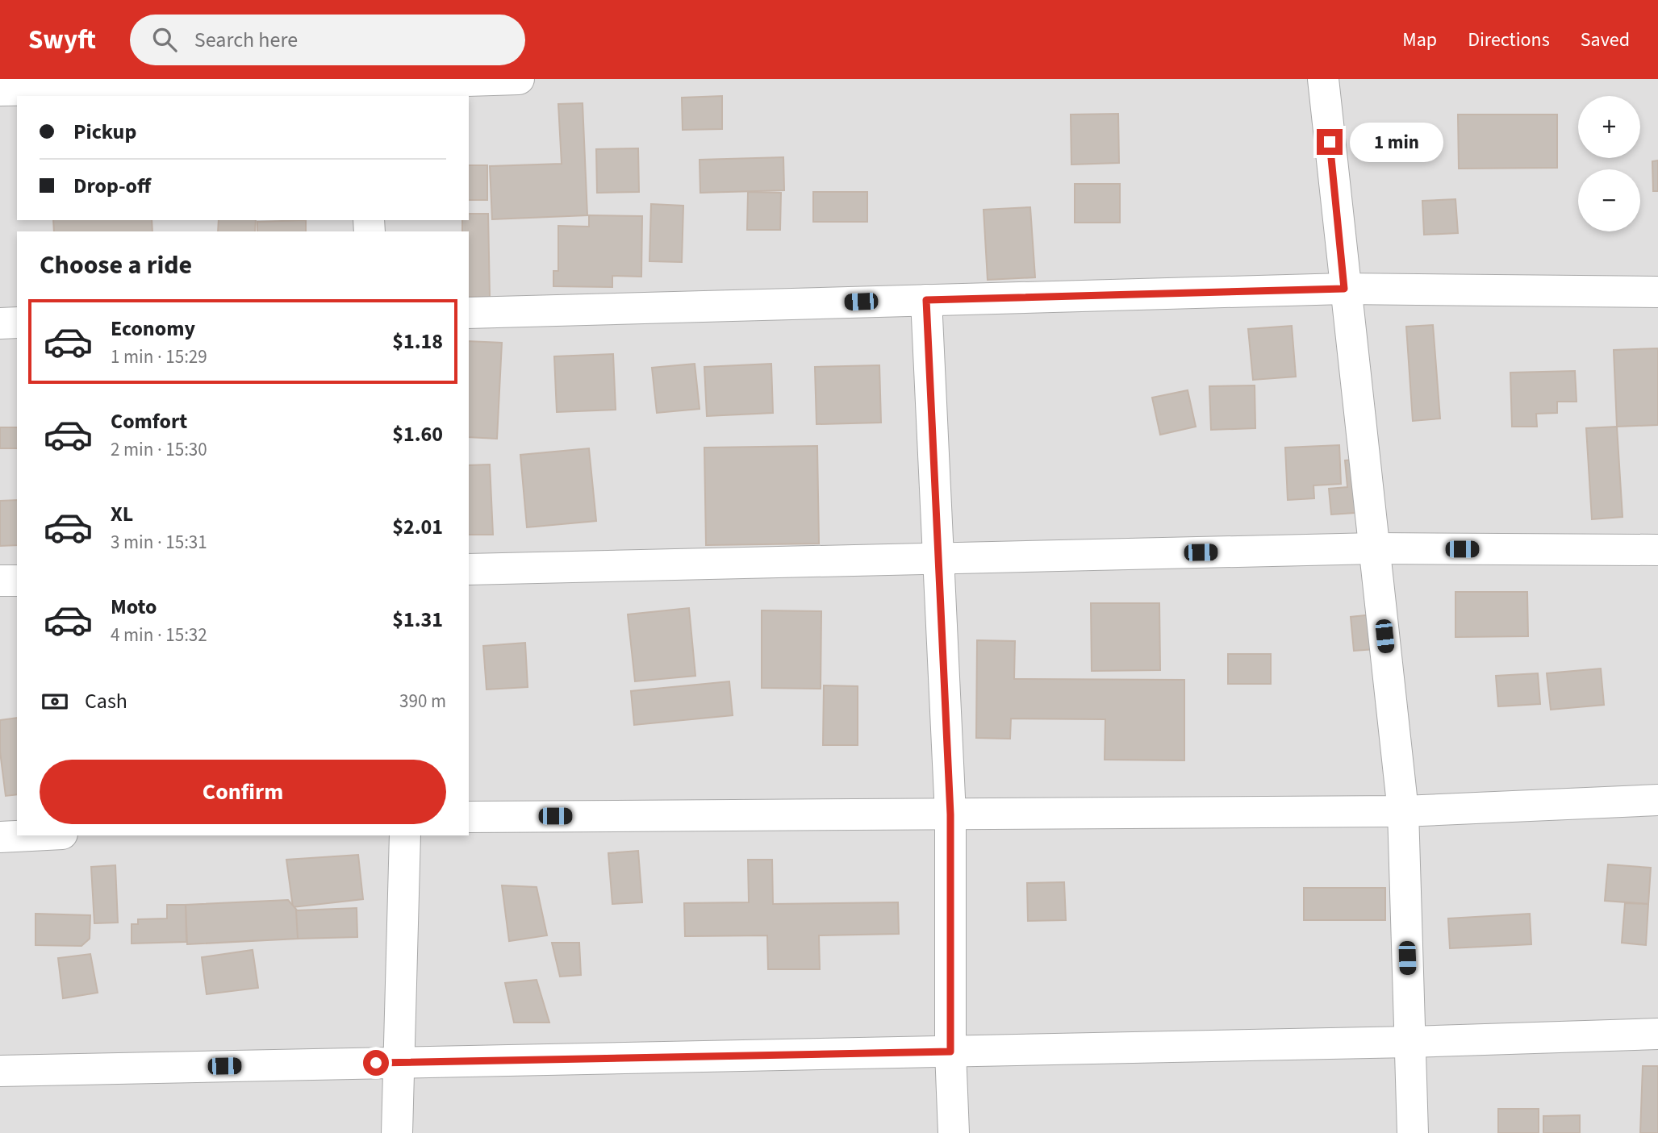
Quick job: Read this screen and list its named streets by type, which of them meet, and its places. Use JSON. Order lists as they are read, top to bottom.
{
  "page": {
    "header": "Swyft",
    "search": "Search here",
    "nav": ["Map", "Directions", "Saved"],
    "map_buttons": ["+", "−"],
    "banner": ["Pickup", "Drop-off"],
    "bubble": "1 min",
    "heading": "Choose a ride",
    "list": [
      {
        "name": "Economy",
        "note": "1 min · 15:29",
        "value": "$1.18"
      },
      {
        "name": "Comfort",
        "note": "2 min · 15:30",
        "value": "$1.60"
      },
      {
        "name": "XL",
        "note": "3 min · 15:31",
        "value": "$2.01"
      },
      {
        "name": "Moto",
        "note": "4 min · 15:32",
        "value": "$1.31"
      }
    ],
    "pay": ["Cash", "390 m"],
    "buttons": "Confirm"
  }
}
